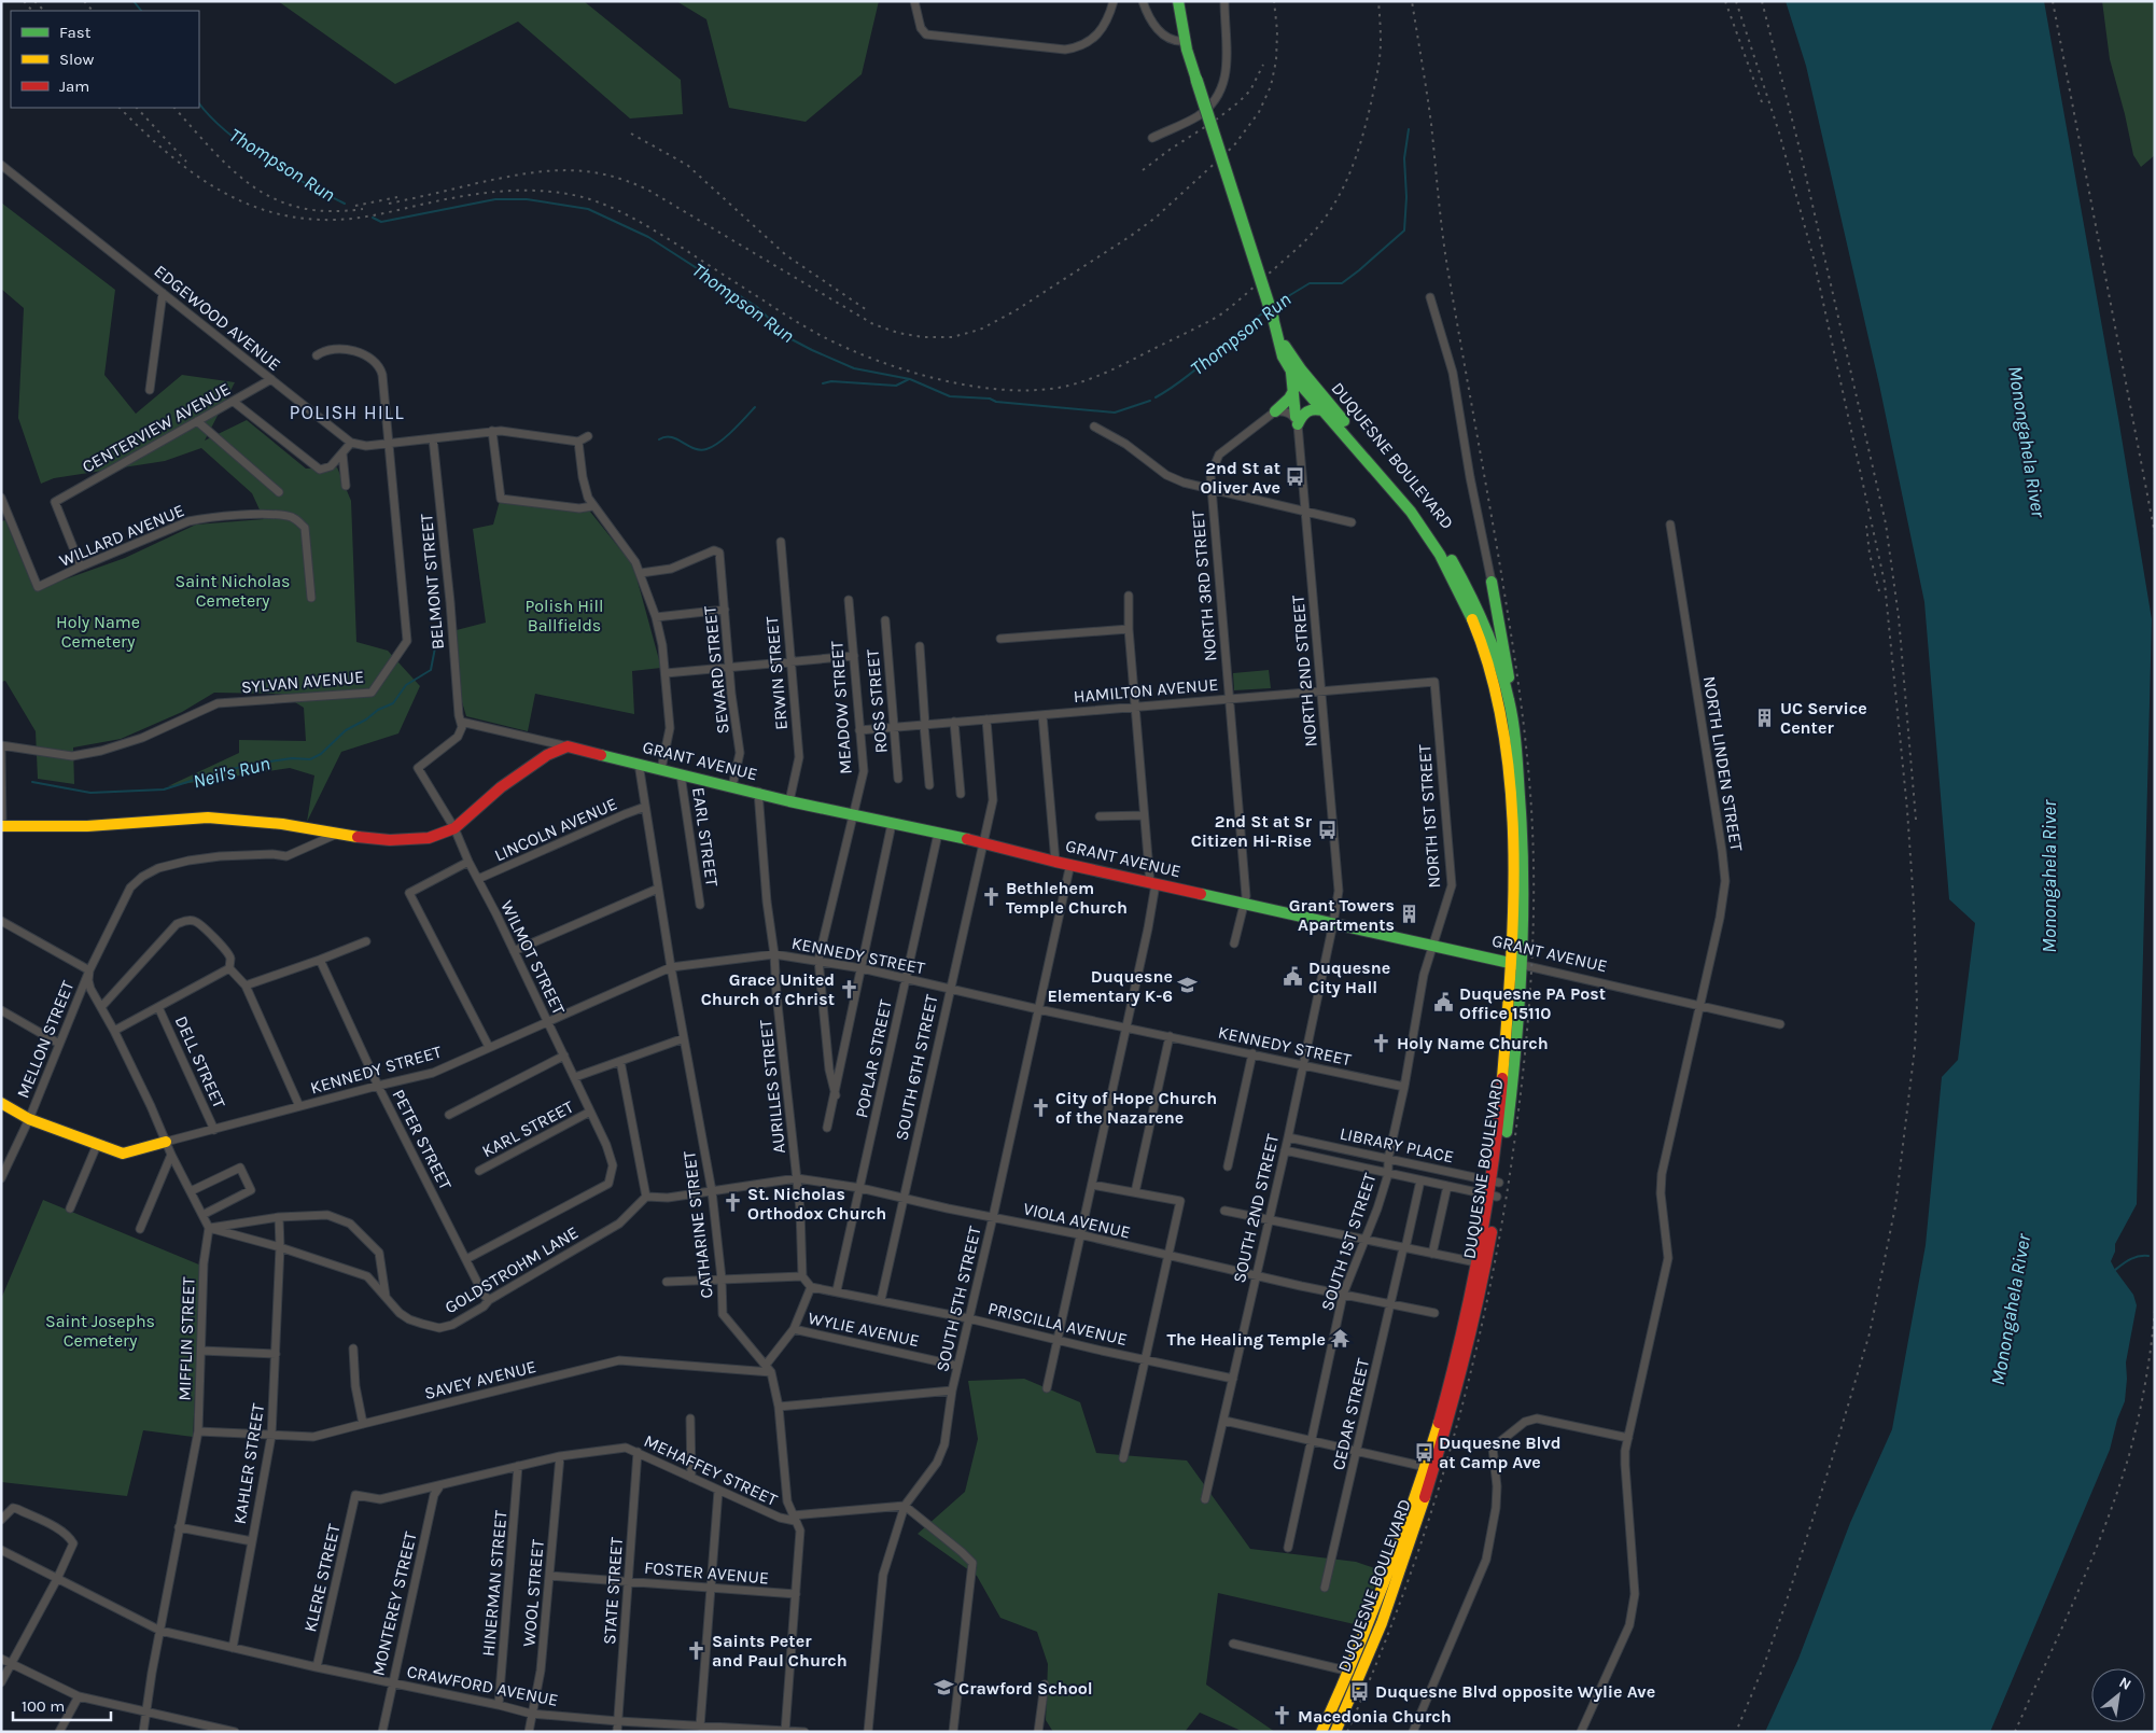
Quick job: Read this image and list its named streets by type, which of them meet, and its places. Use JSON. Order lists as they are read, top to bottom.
{
  "streets": {
    "main road": ["DUQUESNE BOULEVARD", "GRANT AVENUE"],
    "street": [
      "EDGEWOOD AVENUE",
      "CENTERVIEW AVENUE",
      "WILLARD AVENUE",
      "BELMONT STREET",
      "NORTH 3RD STREET",
      "SEWARD STREET",
      "NORTH 2ND STREET",
      "ERWIN STREET",
      "SYLVAN AVENUE",
      "HAMILTON AVENUE",
      "ROSS STREET",
      "MEADOW STREET",
      "NORTH LINDEN STREET",
      "NORTH 1ST STREET",
      "LINCOLN AVENUE",
      "EARL STREET",
      "KENNEDY STREET",
      "WILMOT STREET",
      "MELLON STREET",
      "POPLAR STREET",
      "DELL STREET",
      "SOUTH 6TH STREET",
      "AURILLES STREET",
      "KARL STREET",
      "PETER STREET",
      "LIBRARY PLACE",
      "SOUTH 2ND STREET",
      "VIOLA AVENUE",
      "CATHARINE STREET",
      "SOUTH 1ST STREET",
      "GOLDSTROHM LANE",
      "SOUTH 5TH STREET",
      "PRISCILLA AVENUE",
      "WYLIE AVENUE",
      "MIFFLIN STREET",
      "SAVEY AVENUE",
      "CEDAR STREET",
      "KAHLER STREET",
      "MEHAFFEY STREET",
      "FOSTER AVENUE",
      "KLERE STREET",
      "HINERMAN STREET",
      "STATE STREET",
      "WOOL STREET",
      "MONTEREY STREET",
      "CRAWFORD AVENUE"
    ]
  },
  "crossings": [
    ["EDGEWOOD AVENUE", "CENTERVIEW AVENUE"],
    ["CENTERVIEW AVENUE", "WILLARD AVENUE"],
    ["DUQUESNE BOULEVARD", "GRANT AVENUE"],
    ["DUQUESNE BOULEVARD", "LIBRARY PLACE"],
    ["BELMONT STREET", "GRANT AVENUE"],
    ["BELMONT STREET", "WILMOT STREET"],
    ["NORTH 3RD STREET", "HAMILTON AVENUE"],
    ["NORTH 3RD STREET", "GRANT AVENUE"],
    ["SEWARD STREET", "GRANT AVENUE"],
    ["NORTH 2ND STREET", "HAMILTON AVENUE"],
    ["NORTH 2ND STREET", "GRANT AVENUE"],
    ["NORTH 2ND STREET", "SOUTH 2ND STREET"],
    ["ERWIN STREET", "GRANT AVENUE"],
    ["HAMILTON AVENUE", "ROSS STREET"],
    ["HAMILTON AVENUE", "MEADOW STREET"],
    ["HAMILTON AVENUE", "NORTH 1ST STREET"],
    ["HAMILTON AVENUE", "SOUTH 6TH STREET"],
    ["MEADOW STREET", "GRANT AVENUE"],
    ["MEADOW STREET", "KENNEDY STREET"],
    ["GRANT AVENUE", "NORTH LINDEN STREET"],
    ["GRANT AVENUE", "NORTH 1ST STREET"],
    ["GRANT AVENUE", "EARL STREET"],
    ["GRANT AVENUE", "WILMOT STREET"],
    ["GRANT AVENUE", "POPLAR STREET"],
    ["GRANT AVENUE", "SOUTH 6TH STREET"],
    ["GRANT AVENUE", "AURILLES STREET"],
    ["GRANT AVENUE", "SOUTH 2ND STREET"],
    ["GRANT AVENUE", "CATHARINE STREET"],
    ["GRANT AVENUE", "SOUTH 1ST STREET"],
    ["GRANT AVENUE", "SOUTH 5TH STREET"],
    ["NORTH 1ST STREET", "SOUTH 1ST STREET"],
    ["LINCOLN AVENUE", "WILMOT STREET"],
    ["LINCOLN AVENUE", "CATHARINE STREET"],
    ["KENNEDY STREET", "WILMOT STREET"],
    ["KENNEDY STREET", "POPLAR STREET"],
    ["KENNEDY STREET", "DELL STREET"],
    ["KENNEDY STREET", "SOUTH 6TH STREET"],
    ["KENNEDY STREET", "AURILLES STREET"],
    ["KENNEDY STREET", "PETER STREET"],
    ["KENNEDY STREET", "SOUTH 2ND STREET"],
    ["KENNEDY STREET", "CATHARINE STREET"],
    ["KENNEDY STREET", "SOUTH 1ST STREET"],
    ["KENNEDY STREET", "SOUTH 5TH STREET"],
    ["WILMOT STREET", "KARL STREET"],
    ["WILMOT STREET", "PETER STREET"],
    ["POPLAR STREET", "VIOLA AVENUE"],
    ["POPLAR STREET", "PRISCILLA AVENUE"],
    ["SOUTH 6TH STREET", "VIOLA AVENUE"],
    ["SOUTH 6TH STREET", "PRISCILLA AVENUE"],
    ["AURILLES STREET", "VIOLA AVENUE"],
    ["PETER STREET", "GOLDSTROHM LANE"],
    ["LIBRARY PLACE", "SOUTH 2ND STREET"],
    ["LIBRARY PLACE", "SOUTH 1ST STREET"],
    ["LIBRARY PLACE", "CEDAR STREET"],
    ["SOUTH 2ND STREET", "VIOLA AVENUE"],
    ["SOUTH 2ND STREET", "PRISCILLA AVENUE"],
    ["VIOLA AVENUE", "CATHARINE STREET"],
    ["VIOLA AVENUE", "SOUTH 1ST STREET"],
    ["VIOLA AVENUE", "SOUTH 5TH STREET"],
    ["VIOLA AVENUE", "CEDAR STREET"],
    ["CATHARINE STREET", "SAVEY AVENUE"],
    ["CATHARINE STREET", "MEHAFFEY STREET"],
    ["CATHARINE STREET", "FOSTER AVENUE"],
    ["CATHARINE STREET", "CRAWFORD AVENUE"],
    ["GOLDSTROHM LANE", "MIFFLIN STREET"],
    ["GOLDSTROHM LANE", "KAHLER STREET"],
    ["SOUTH 5TH STREET", "PRISCILLA AVENUE"],
    ["SOUTH 5TH STREET", "WYLIE AVENUE"],
    ["MIFFLIN STREET", "SAVEY AVENUE"],
    ["MIFFLIN STREET", "CRAWFORD AVENUE"],
    ["SAVEY AVENUE", "KAHLER STREET"],
    ["KAHLER STREET", "CRAWFORD AVENUE"],
    ["MEHAFFEY STREET", "KLERE STREET"],
    ["MEHAFFEY STREET", "HINERMAN STREET"],
    ["MEHAFFEY STREET", "STATE STREET"],
    ["MEHAFFEY STREET", "WOOL STREET"],
    ["MEHAFFEY STREET", "MONTEREY STREET"],
    ["FOSTER AVENUE", "STATE STREET"],
    ["FOSTER AVENUE", "WOOL STREET"],
    ["KLERE STREET", "CRAWFORD AVENUE"],
    ["HINERMAN STREET", "CRAWFORD AVENUE"],
    ["STATE STREET", "CRAWFORD AVENUE"],
    ["WOOL STREET", "CRAWFORD AVENUE"],
    ["MONTEREY STREET", "CRAWFORD AVENUE"]
  ],
  "districts": ["POLISH HILL"],
  "water": ["Thompson Run", "Monongahela River", "Neil's Run"],
  "parks": [
    "Saint Nicholas Cemetery",
    "Polish Hill Ballfields",
    "Holy Name Cemetery",
    "Saint Josephs Cemetery"
  ],
  "places": {
    "bus stop": [
      "2nd St at Oliver Ave",
      "2nd St at Sr Citizen Hi-Rise",
      "Duquesne Blvd at Camp Ave",
      "Duquesne Blvd opposite Wylie Ave"
    ],
    "building": ["UC Service Center", "Grant Towers Apartments"],
    "church": [
      "Bethlehem Temple Church",
      "Grace United Church of Christ",
      "Holy Name Church",
      "City of Hope Church of the Nazarene",
      "St. Nicholas Orthodox Church",
      "Saints Peter and Paul Church",
      "Macedonia Church"
    ],
    "public building": ["Duquesne City Hall", "Duquesne PA Post Office 15110"],
    "school or university": ["Duquesne Elementary K-6", "Crawford School"],
    "temple": ["The Healing Temple"]
  },
  "legend": ["Fast", "Slow", "Jam"],
  "scale_bar": "100 m",
  "north": "top right"
}
